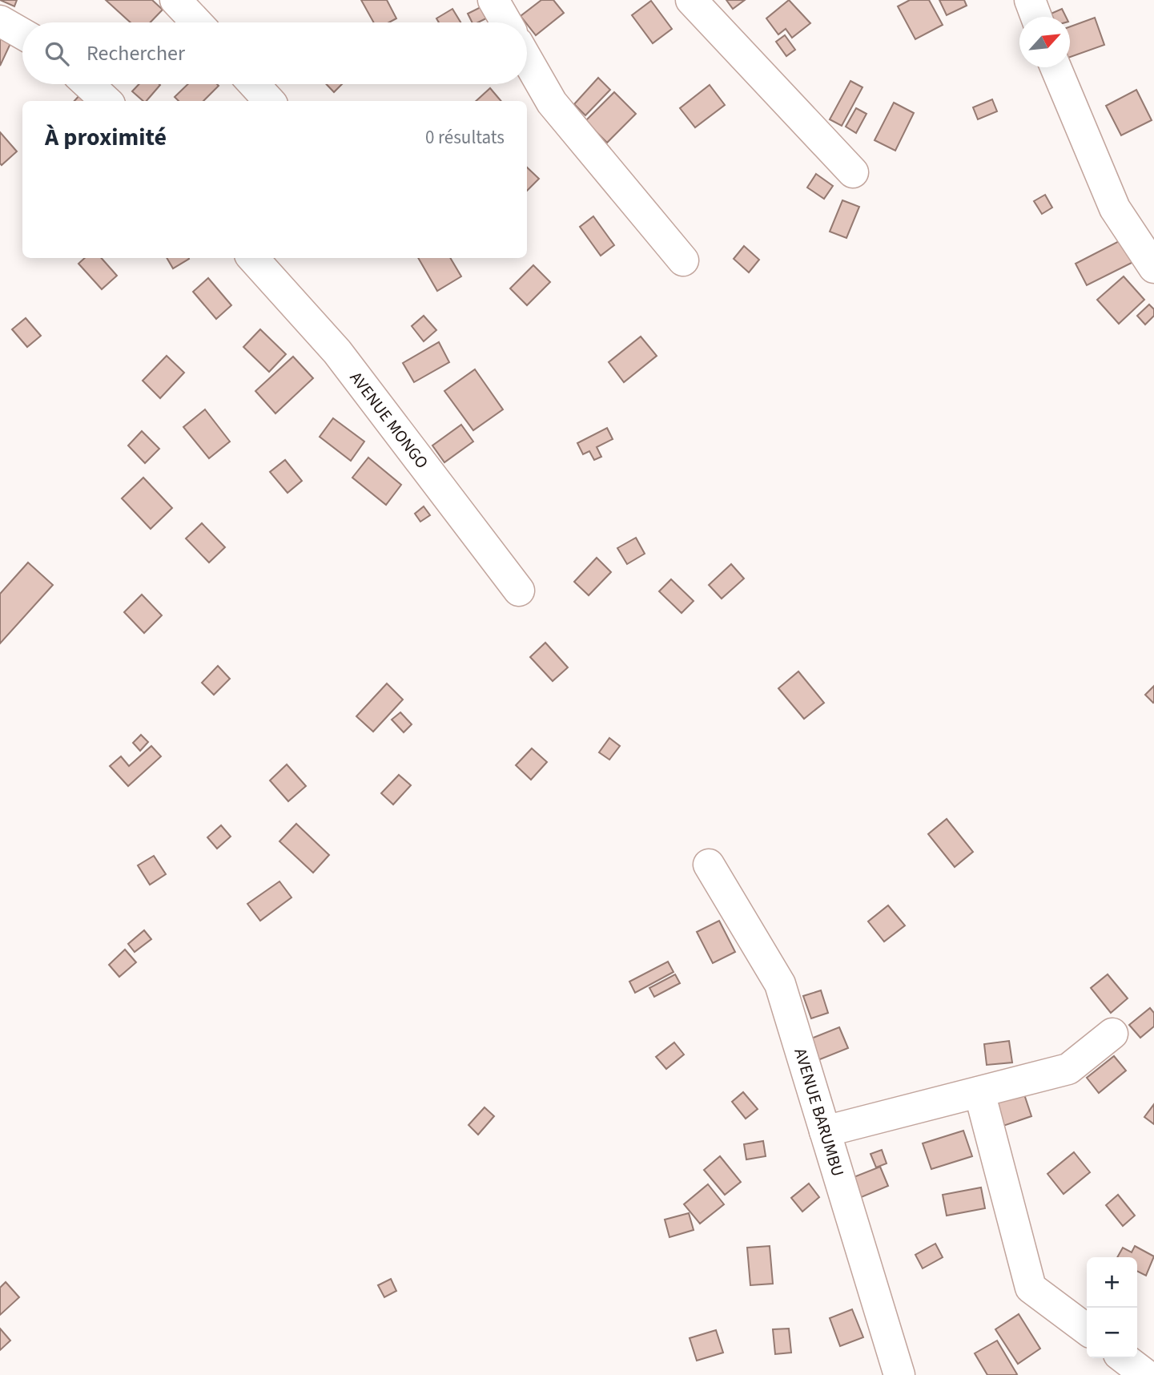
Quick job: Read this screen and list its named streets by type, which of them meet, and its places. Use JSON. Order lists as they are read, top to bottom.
{
  "streets": {
    "street": ["AVENUE MONGO", "AVENUE BARUMBU"]
  },
  "north": "top right",
  "page": {
    "search": "Rechercher",
    "heading": ["À proximité", "0 résultats"],
    "map_buttons": ["+", "−"]
  }
}
